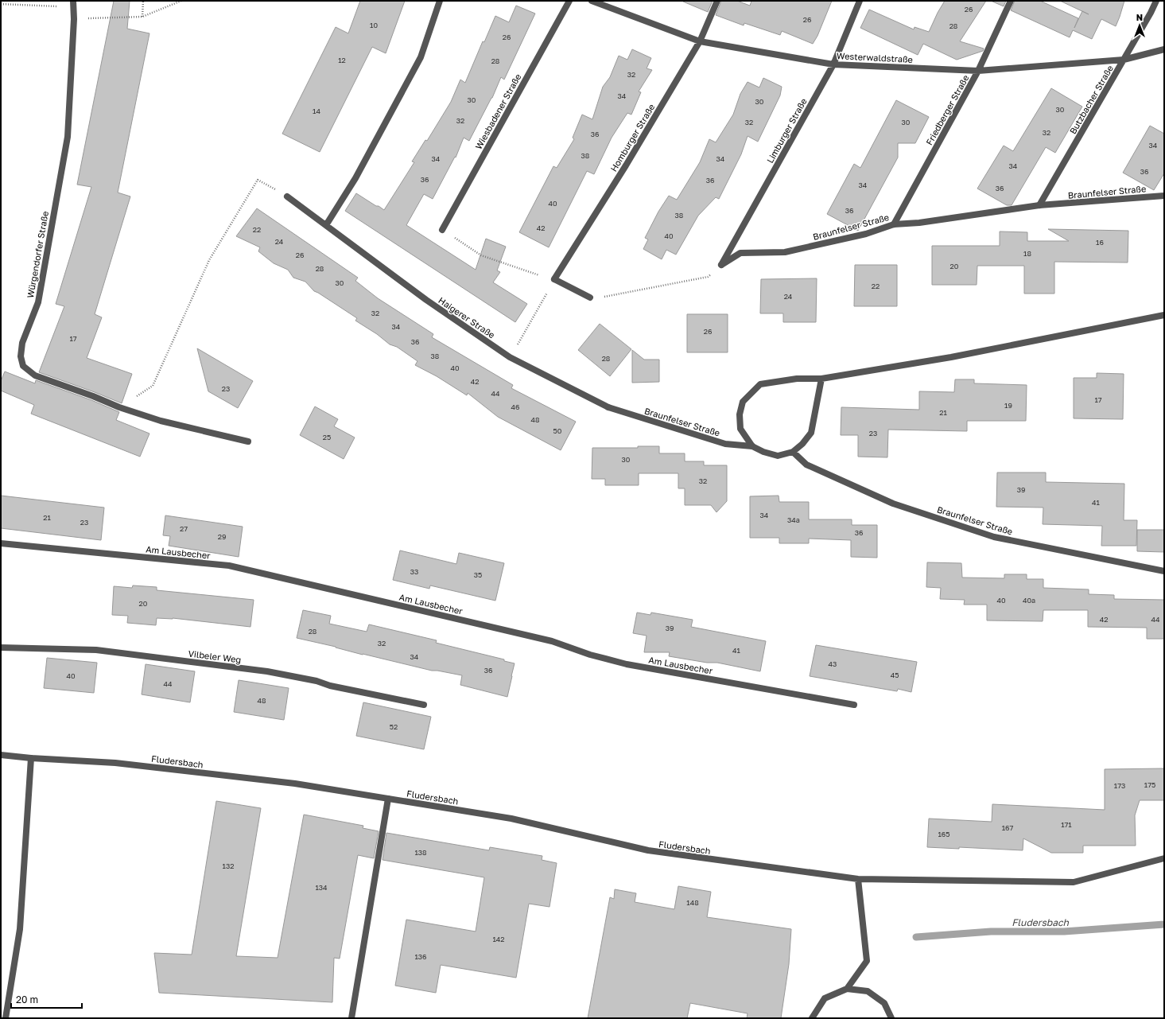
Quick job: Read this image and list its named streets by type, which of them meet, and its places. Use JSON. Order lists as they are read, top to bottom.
{
  "streets": {
    "street": [
      "Westerwaldstraße",
      "Butzbacher Straße",
      "Friedberger Straße",
      "Wiesbadener Straße",
      "Limburger Straße",
      "Homburger Straße",
      "Braunfelser Straße",
      "Würgendorfer Straße",
      "Haigerer Straße",
      "Am Lausbecher",
      "Vilbeler Weg",
      "Fludersbach"
    ]
  },
  "crossings": [
    ["Westerwaldstraße", "Butzbacher Straße"],
    ["Westerwaldstraße", "Friedberger Straße"],
    ["Westerwaldstraße", "Limburger Straße"],
    ["Westerwaldstraße", "Homburger Straße"],
    ["Butzbacher Straße", "Braunfelser Straße"],
    ["Friedberger Straße", "Braunfelser Straße"],
    ["Limburger Straße", "Braunfelser Straße"],
    ["Braunfelser Straße", "Haigerer Straße"]
  ],
  "water": ["Fludersbach"],
  "house_numbers": [
    "26",
    "26",
    "10",
    "28",
    "26",
    "12",
    "28",
    "32",
    "34",
    "30",
    "30",
    "30",
    "14",
    "32",
    "32",
    "30",
    "32",
    "36",
    "34",
    "38",
    "34",
    "34",
    "34",
    "36",
    "36",
    "36",
    "34",
    "36",
    "40",
    "36",
    "38",
    "42",
    "22",
    "40",
    "24",
    "16",
    "18",
    "26",
    "20",
    "28",
    "30",
    "22",
    "24",
    "32",
    "34",
    "26",
    "17",
    "36",
    "38",
    "28",
    "40",
    "42",
    "23",
    "44",
    "17",
    "19",
    "46",
    "21",
    "48",
    "50",
    "23",
    "25",
    "30",
    "32",
    "39",
    "41",
    "34",
    "21",
    "34a",
    "23",
    "27",
    "36",
    "29",
    "33",
    "35",
    "40",
    "40a",
    "20",
    "42",
    "44",
    "39",
    "28",
    "32",
    "41",
    "34",
    "43",
    "36",
    "45",
    "40",
    "44",
    "48",
    "52",
    "175",
    "173",
    "171",
    "167",
    "165",
    "138",
    "132",
    "134",
    "148",
    "142",
    "136"
  ],
  "scale_bar": "20 m",
  "north": "top"
}
